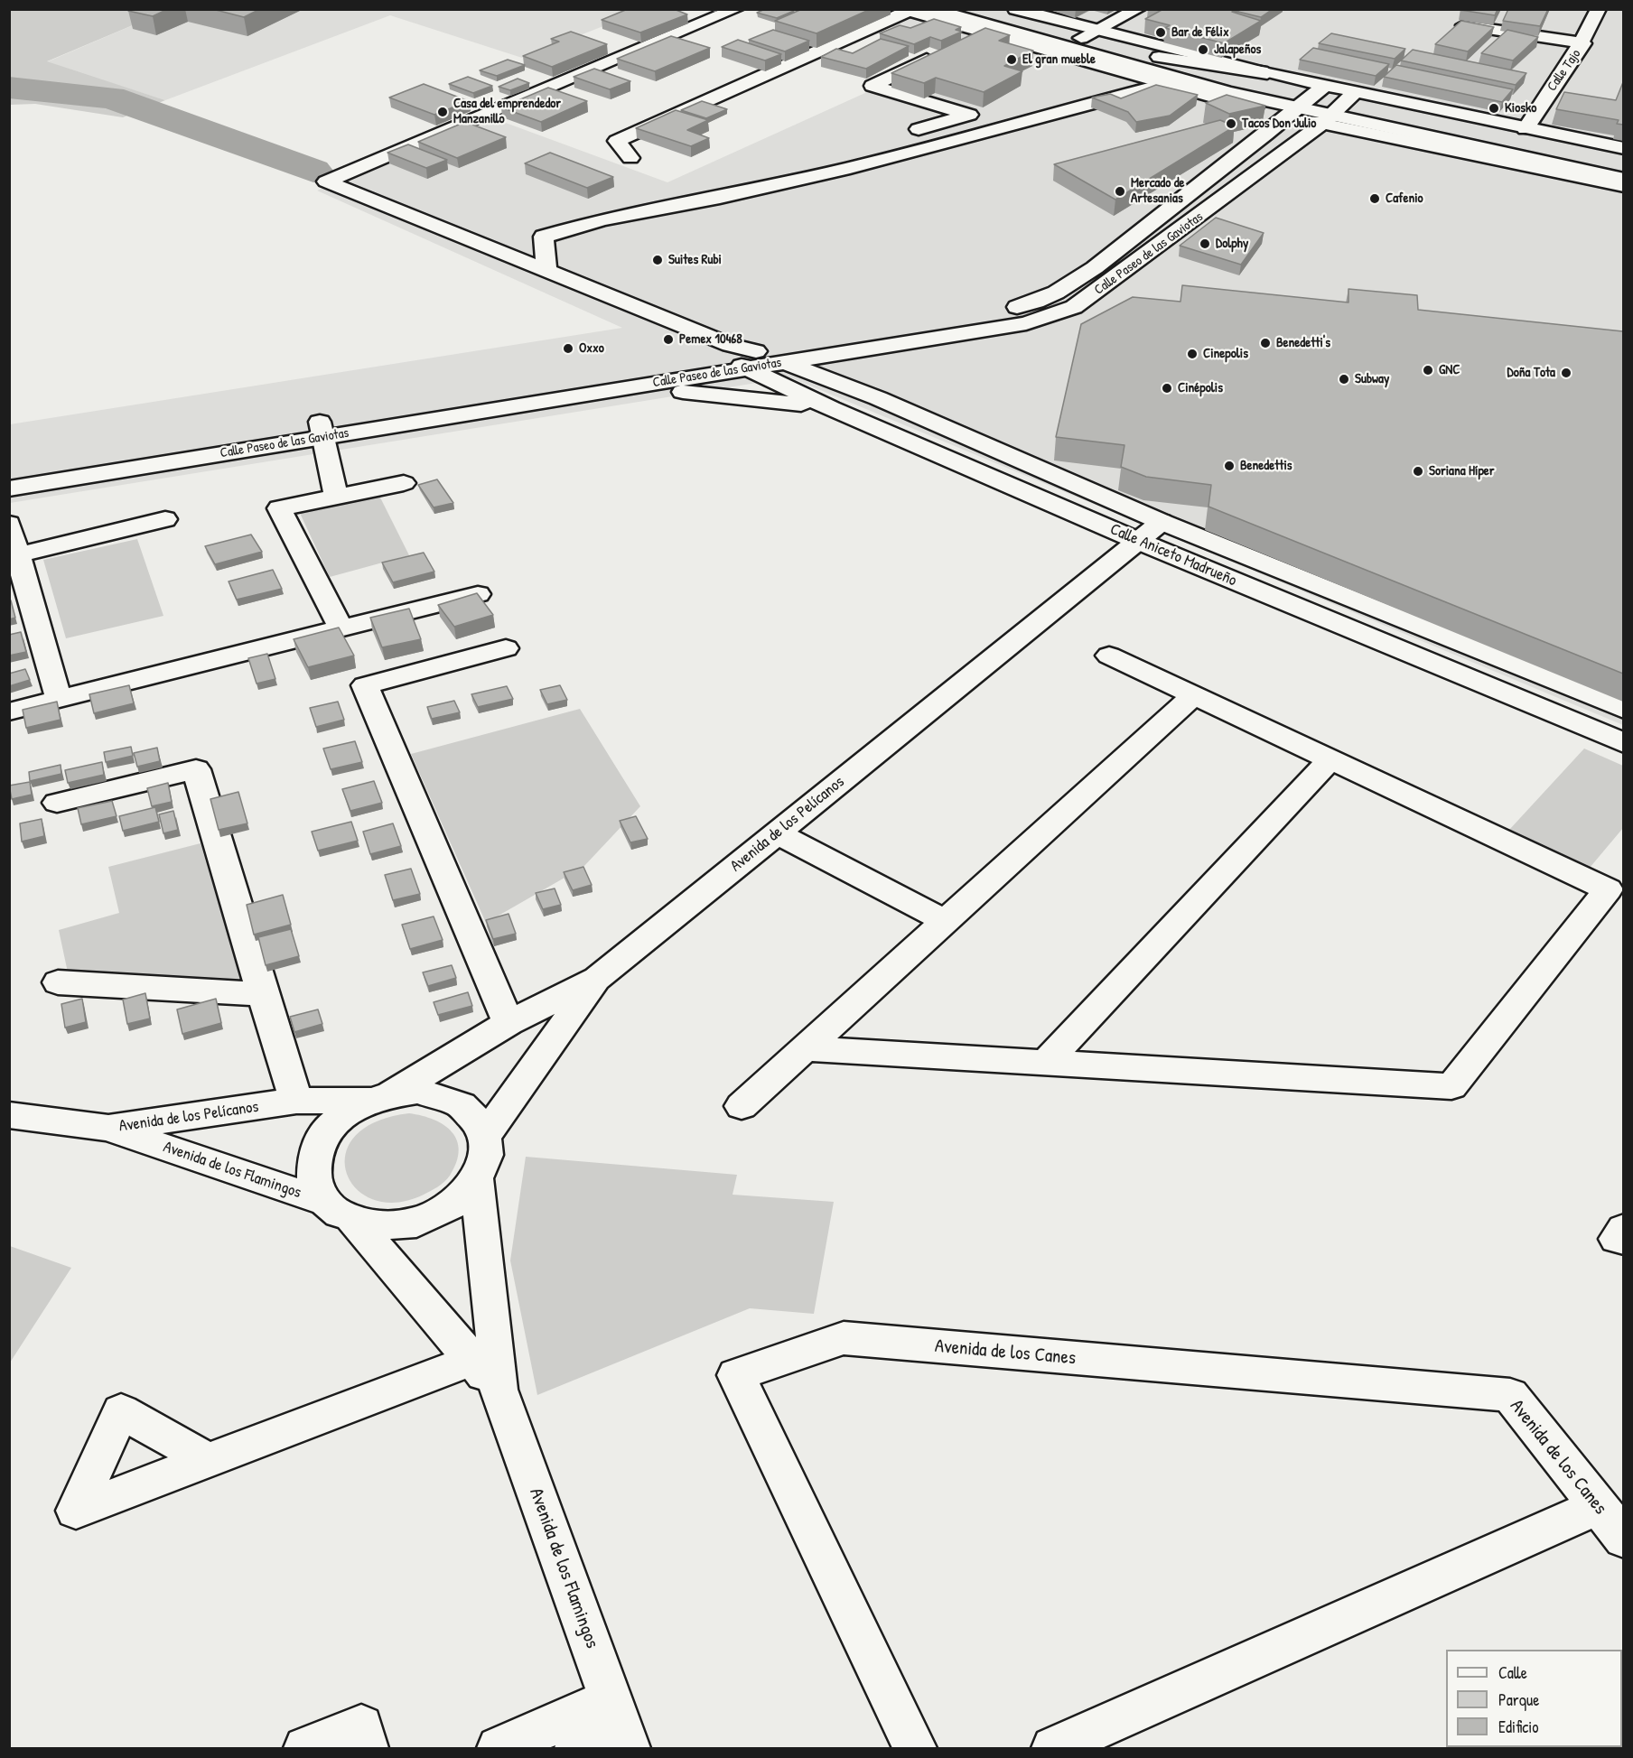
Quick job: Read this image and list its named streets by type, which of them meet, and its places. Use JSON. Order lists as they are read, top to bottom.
{
  "streets": {
    "street": [
      "Calle Tajo",
      "Calle Paseo de las Gaviotas",
      "Calle Aniceto Madrueño",
      "Avenida de los Pelícanos",
      "Avenida de los Flamingos",
      "Avenida de los Canes"
    ]
  },
  "crossings": [
    ["Calle Paseo de las Gaviotas", "Calle Aniceto Madrueño"],
    ["Calle Aniceto Madrueño", "Avenida de los Pelícanos"],
    ["Avenida de los Pelícanos", "Avenida de los Flamingos"]
  ],
  "places": [
    "Bar de Félix",
    "Jalapeños",
    "El gran mueble",
    "Kiosko",
    "Casa del emprendedor Manzanillo",
    "Tacos Don Julio",
    "Mercado de Artesanias",
    "Cafenio",
    "Dolphy",
    "Suites Rubi",
    "Pemex 10468",
    "Benedetti's",
    "Oxxo",
    "Cinepolis",
    "GNC",
    "Doña Tota",
    "Subway",
    "Cinépolis",
    "Benedettis",
    "Soriana Híper"
  ],
  "legend": ["Calle", "Parque", "Edificio"]
}
